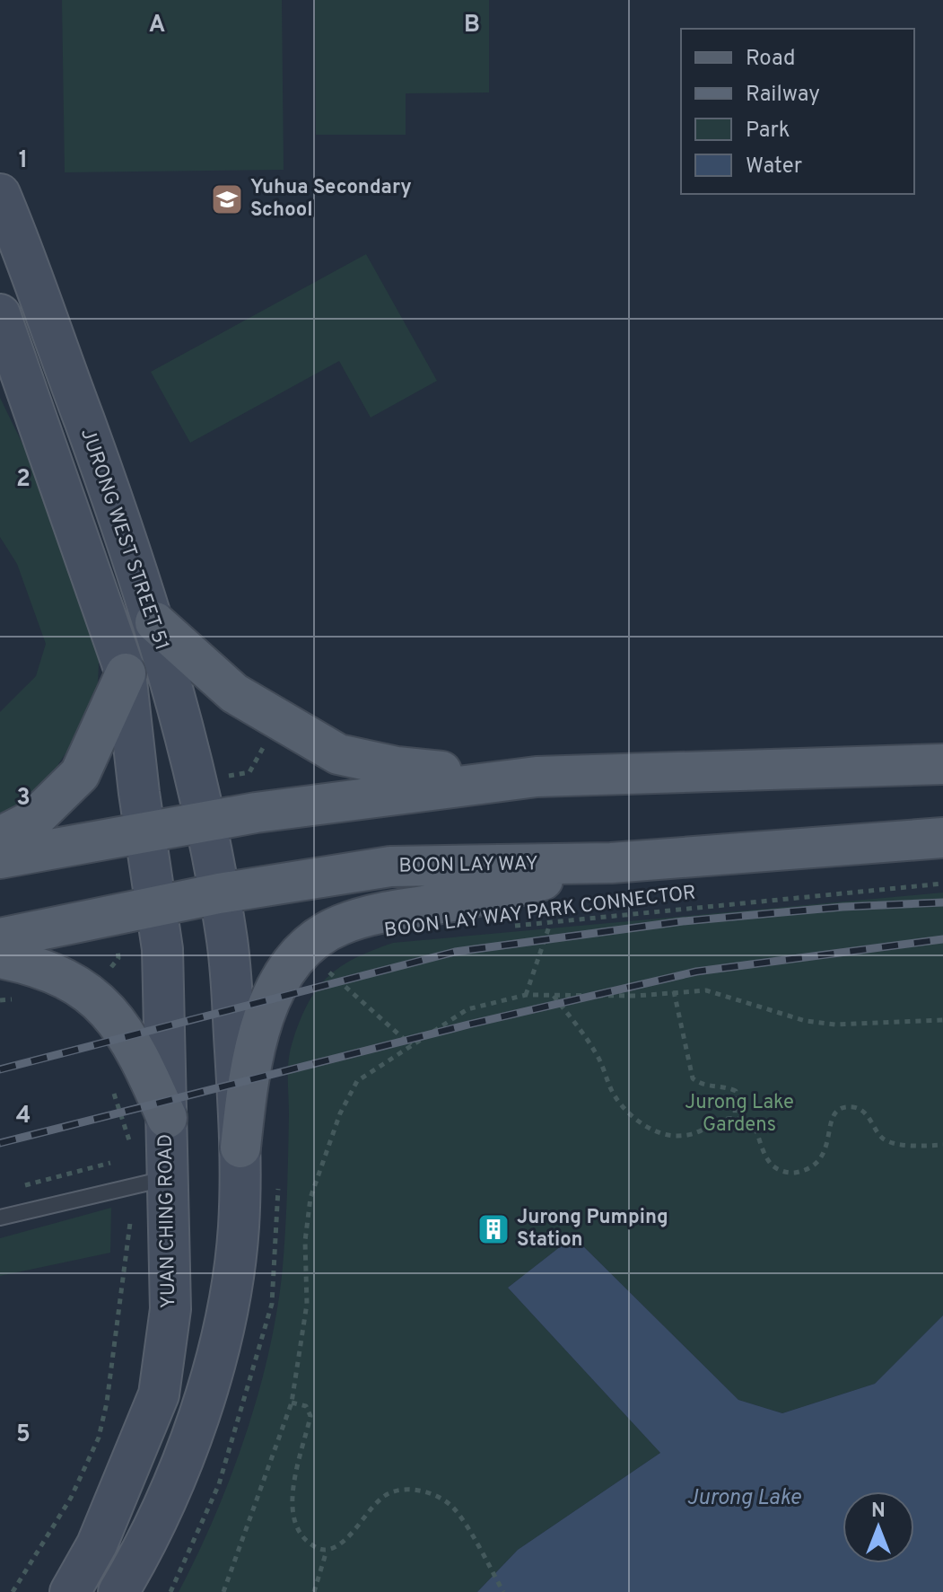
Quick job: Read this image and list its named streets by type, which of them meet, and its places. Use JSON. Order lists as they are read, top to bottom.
{
  "streets": {
    "main road": ["BOON LAY WAY"],
    "street": ["JURONG WEST STREET 51", "YUAN CHING ROAD"],
    "path": ["BOON LAY WAY PARK CONNECTOR"]
  },
  "crossings": [
    ["JURONG WEST STREET 51", "BOON LAY WAY"],
    ["JURONG WEST STREET 51", "YUAN CHING ROAD"],
    ["BOON LAY WAY", "YUAN CHING ROAD"]
  ],
  "water": ["Jurong Lake"],
  "parks": ["Jurong Lake Gardens"],
  "places": {
    "school or university": ["Yuhua Secondary School"],
    "building": ["Jurong Pumping Station"]
  },
  "legend": [
    "Road",
    "Railway",
    "Park",
    "Water"
  ],
  "north": "top",
  "grid": {
    "columns": ["A", "B"],
    "rows": [
      "1",
      "2",
      "3",
      "4",
      "5"
    ]
  }
}
